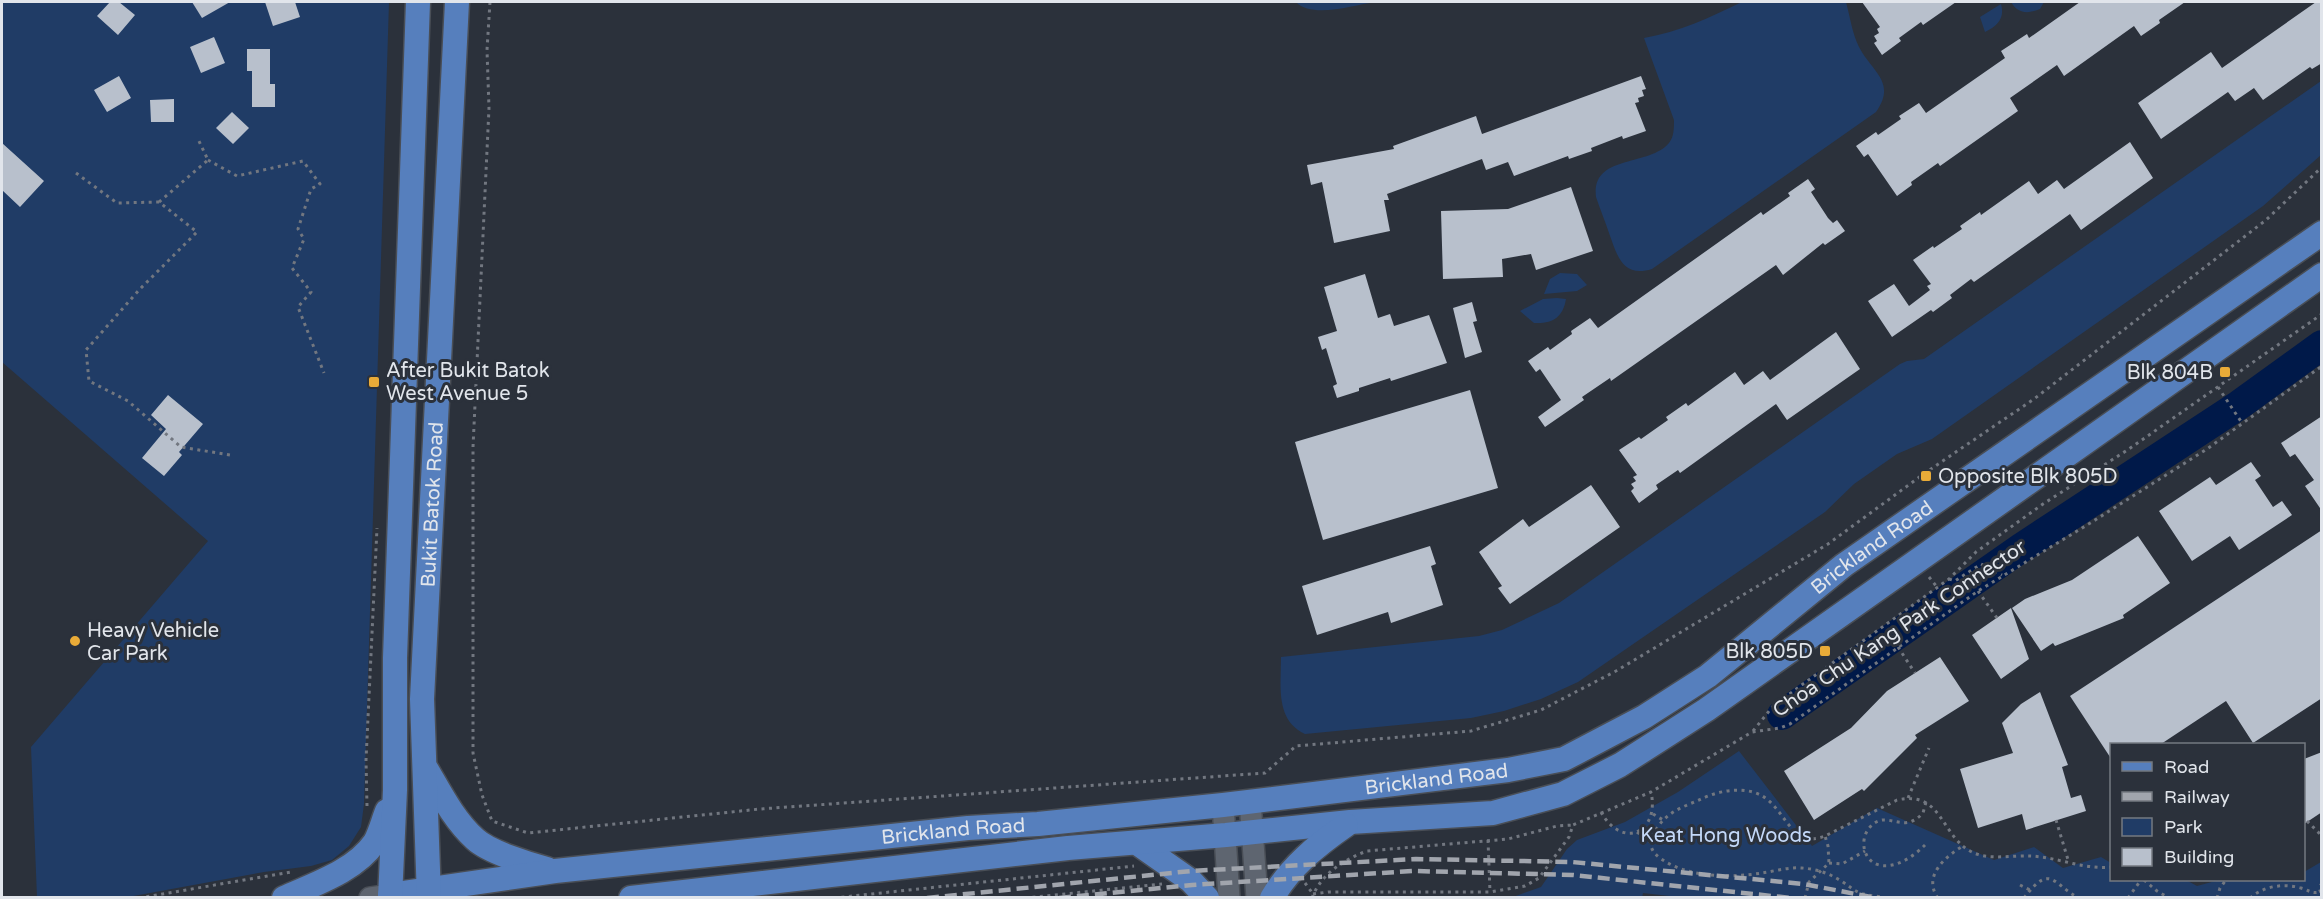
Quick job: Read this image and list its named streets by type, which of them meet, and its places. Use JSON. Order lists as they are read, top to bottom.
{
  "streets": {
    "main road": ["Bukit Batok Road", "Brickland Road"],
    "path": ["Choa Chu Kang Park Connector"]
  },
  "crossings": [
    ["Bukit Batok Road", "Brickland Road"]
  ],
  "parks": ["Keat Hong Woods"],
  "places": {
    "transit": [
      "Blk 804B",
      "After Bukit Batok West Avenue 5",
      "Opposite Blk 805D",
      "Blk 805D"
    ],
    "other": ["Heavy Vehicle Car Park"]
  },
  "legend": [
    "Road",
    "Railway",
    "Park",
    "Building"
  ]
}
